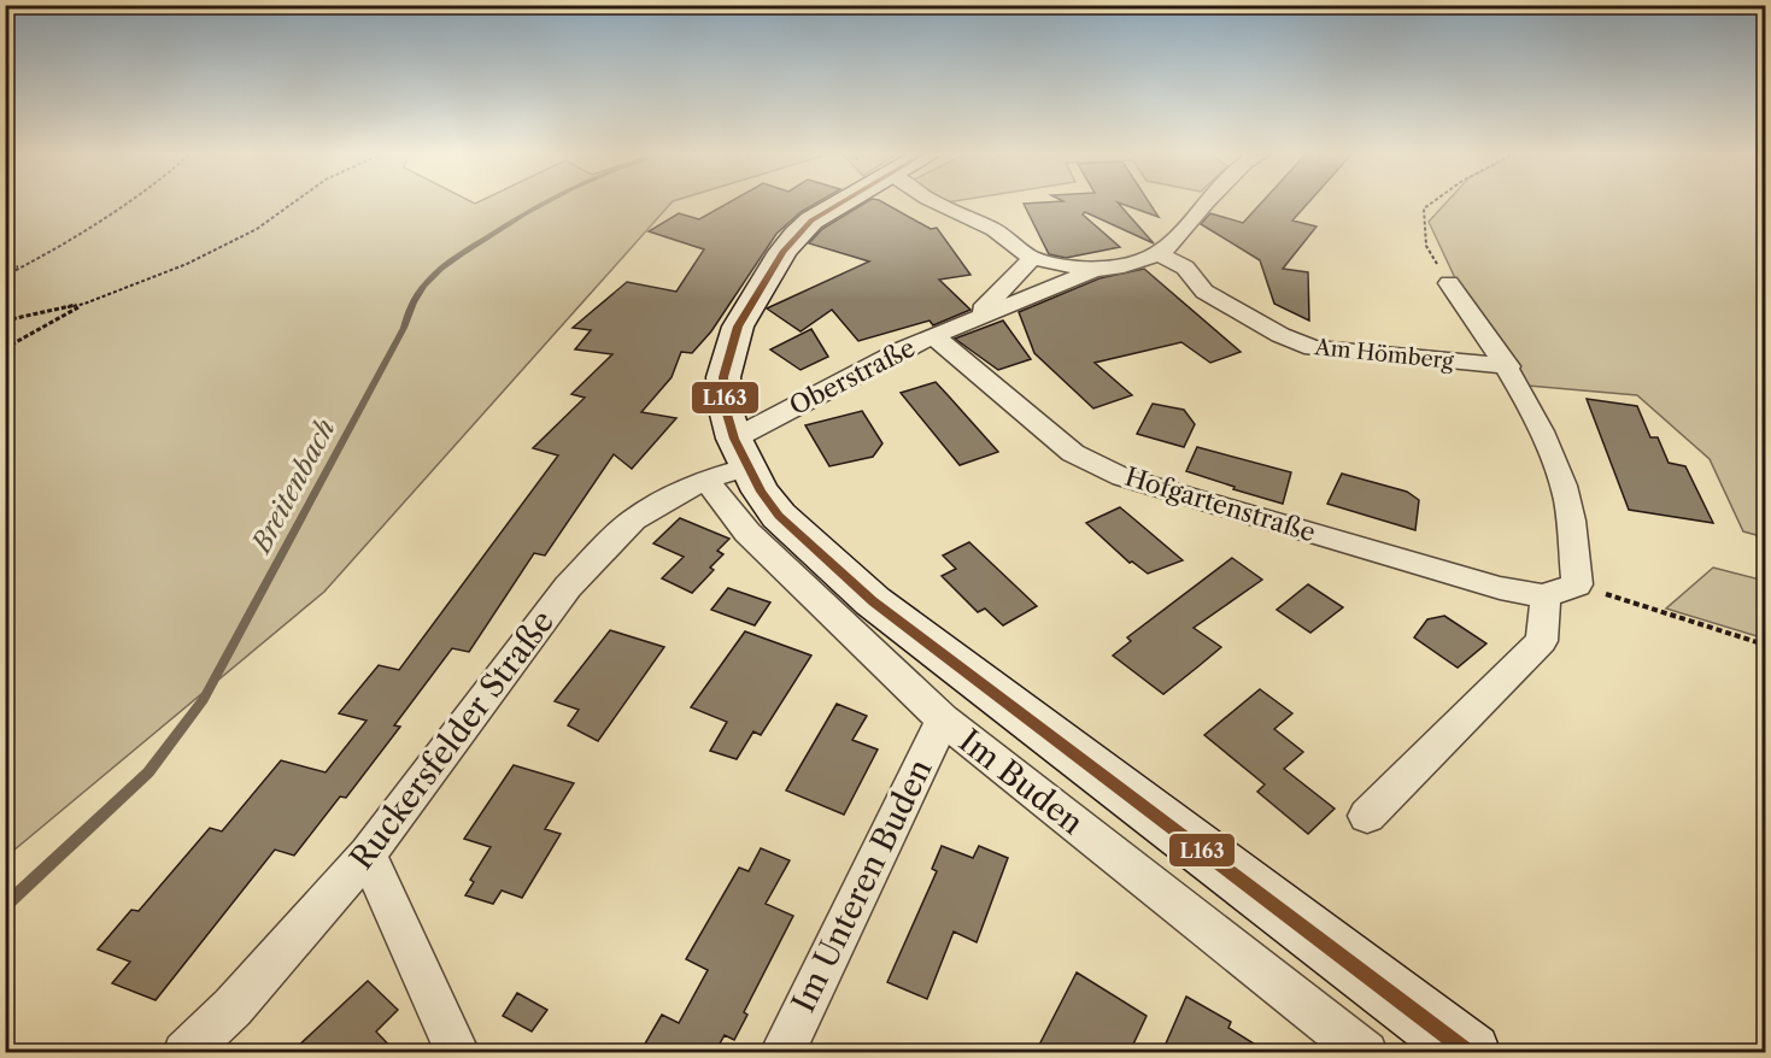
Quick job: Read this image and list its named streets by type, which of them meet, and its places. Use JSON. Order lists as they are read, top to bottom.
{
  "streets": {
    "street": [
      "Am Hömberg",
      "Oberstraße",
      "Hofgartenstraße",
      "Ruckersfelder Straße",
      "Im Buden",
      "Im Unteren Buden"
    ]
  },
  "crossings": [
    ["Oberstraße", "Hofgartenstraße"],
    ["Oberstraße", "Ruckersfelder Straße"],
    ["Oberstraße", "Im Buden"],
    ["Ruckersfelder Straße", "Im Buden"],
    ["Im Buden", "Im Unteren Buden"]
  ],
  "water": ["Breitenbach"],
  "lines": ["transit line L163"]
}
